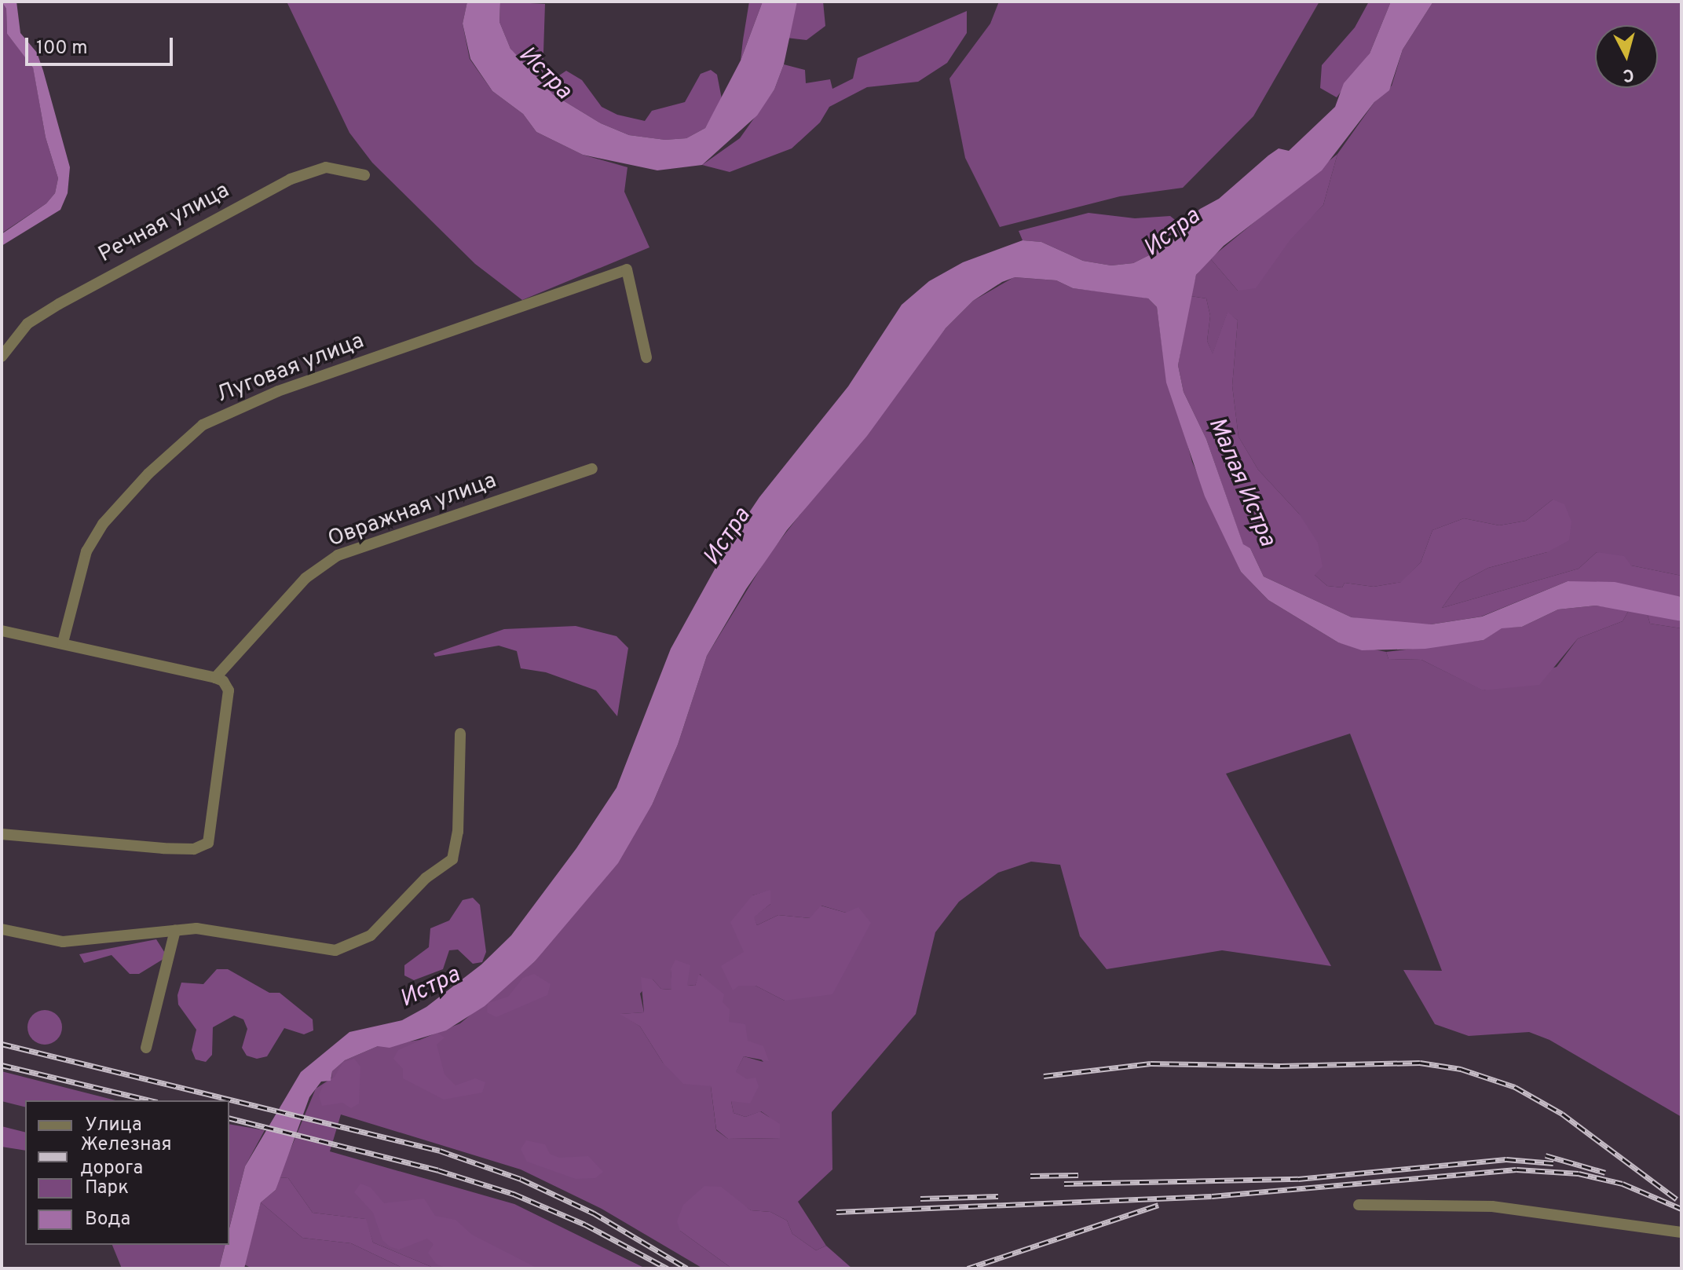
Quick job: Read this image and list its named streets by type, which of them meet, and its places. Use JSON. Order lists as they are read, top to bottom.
{
  "streets": {
    "street": ["Речная улица", "Луговая улица", "Овражная улица"]
  },
  "water": ["Истра", "Малая Истра"],
  "legend": [
    "Улица",
    "Железная дорога",
    "Парк",
    "Вода"
  ],
  "scale_bar": "100 m",
  "north": "bottom"
}
